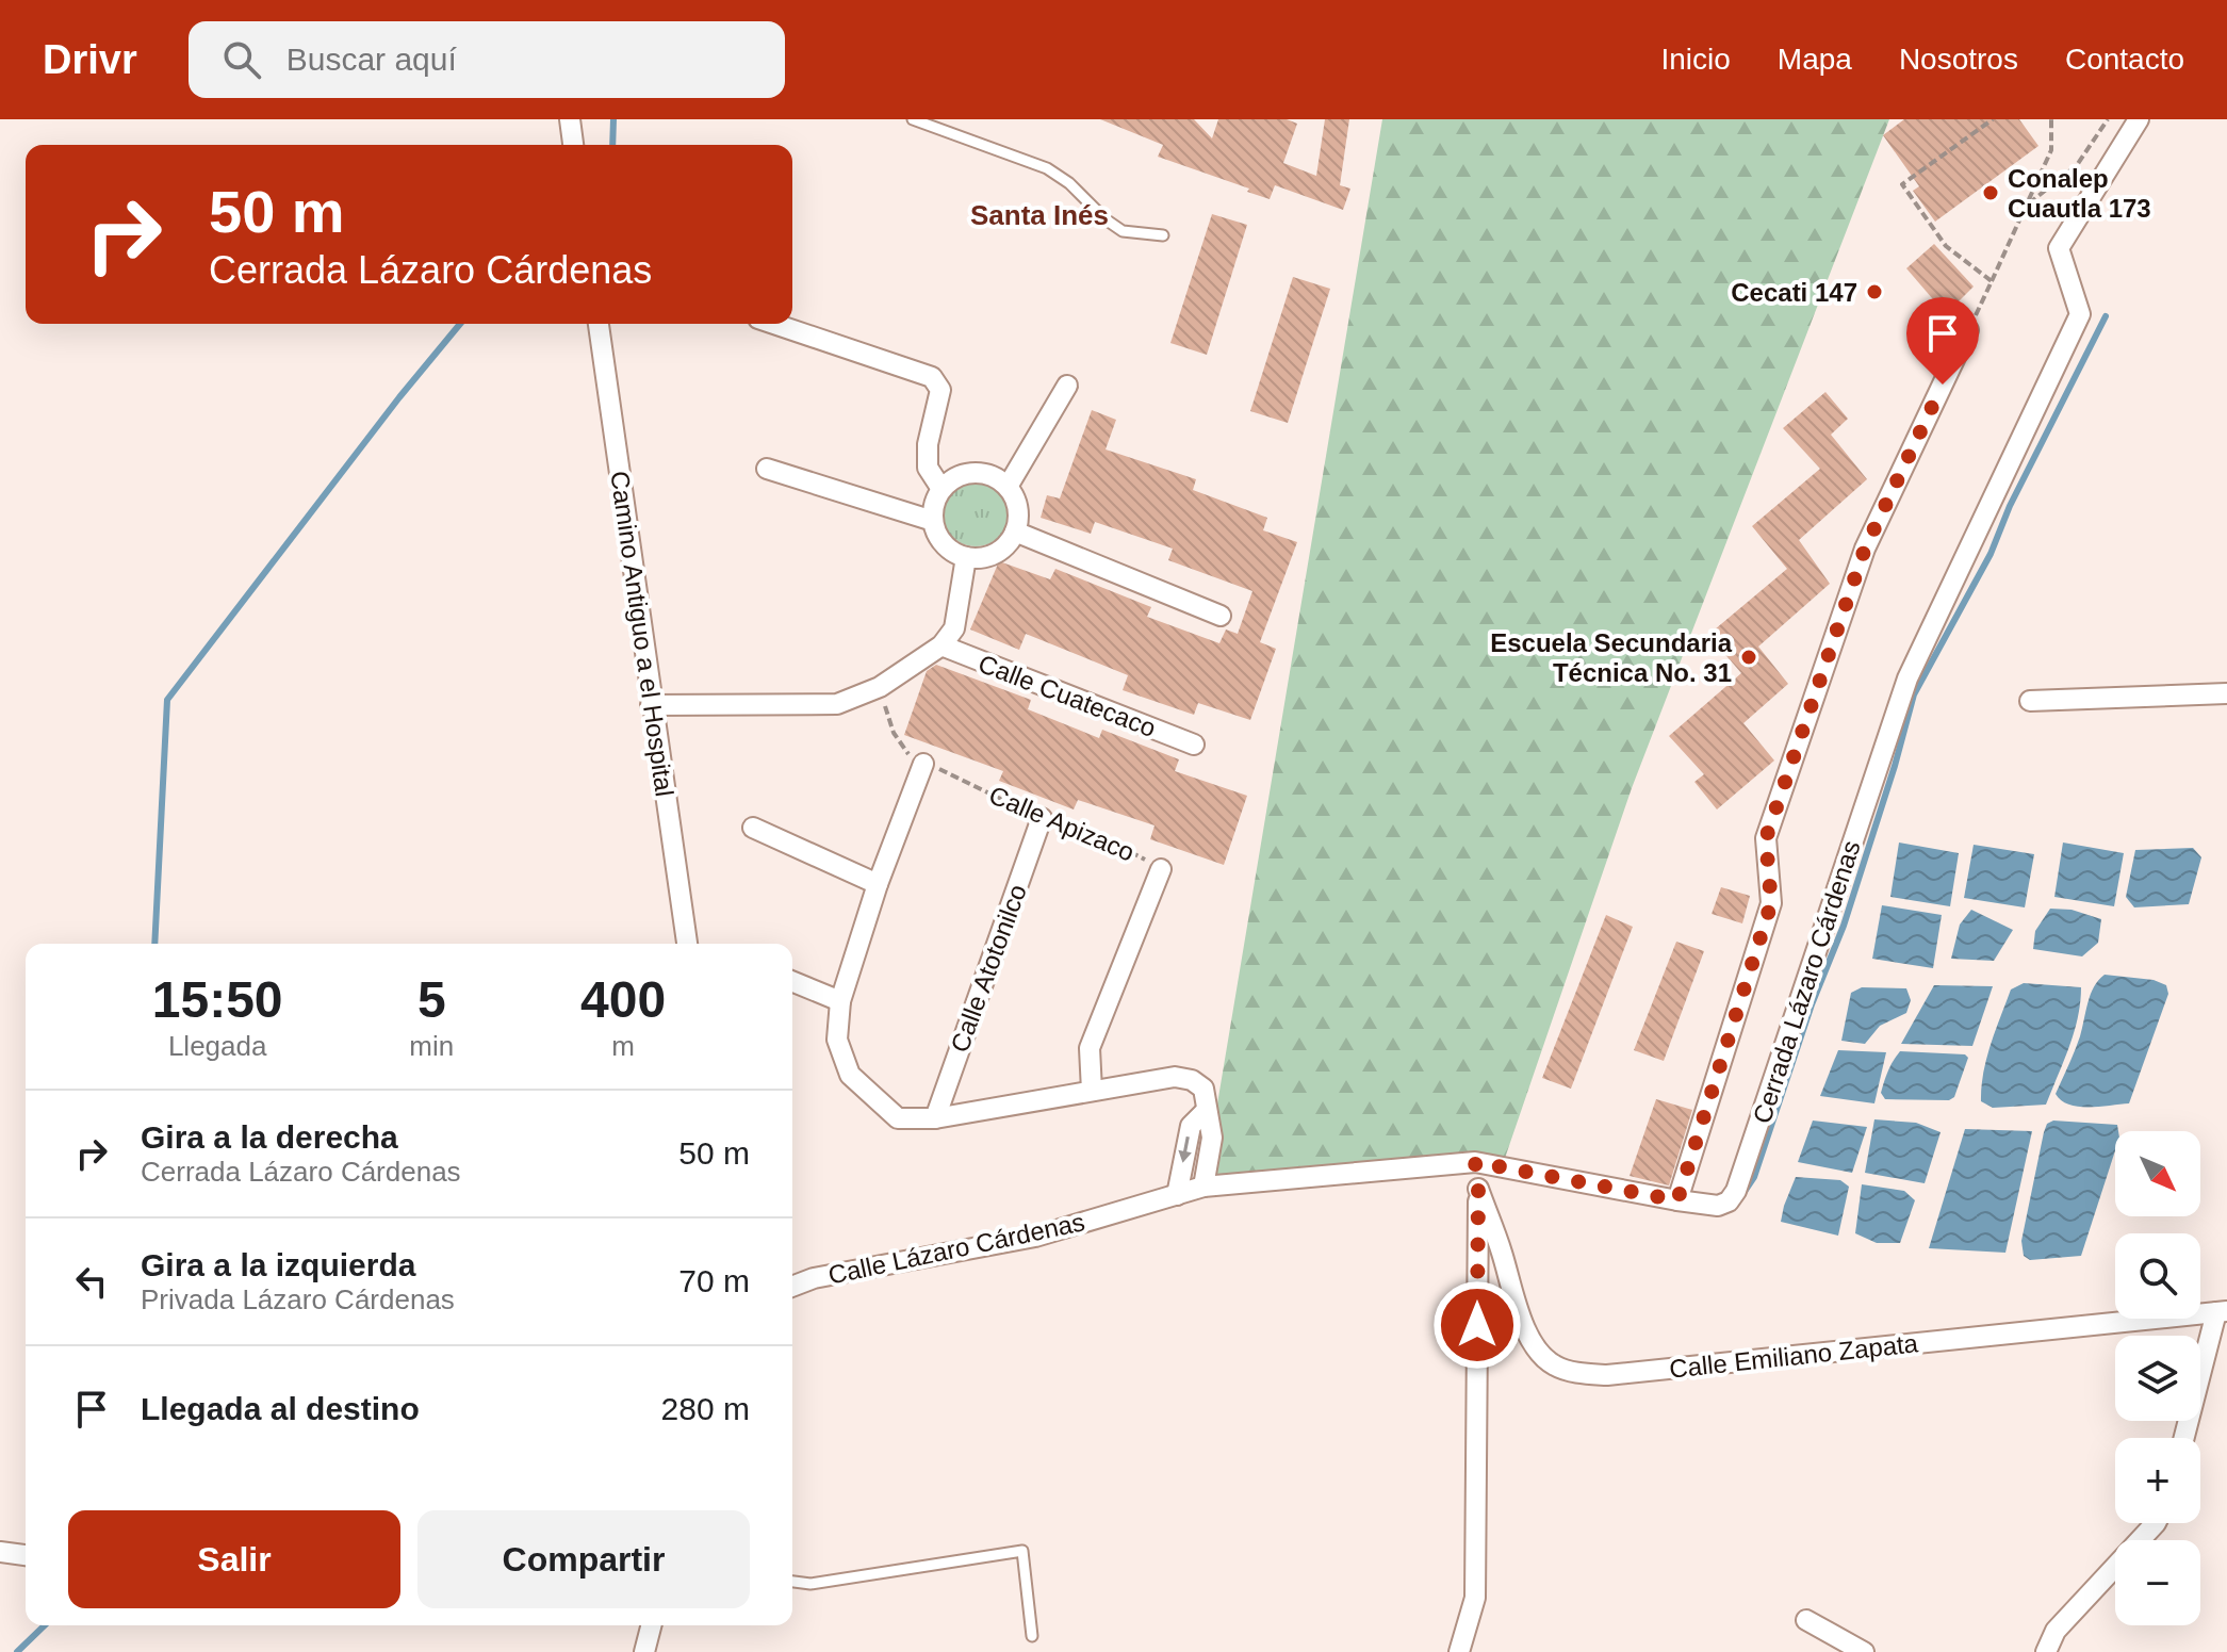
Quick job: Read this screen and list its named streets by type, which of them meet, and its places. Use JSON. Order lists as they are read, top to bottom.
{
  "streets": {
    "street": [
      "Camino Antiguo a el Hospital",
      "Calle Cuatecaco",
      "Calle Apizaco",
      "Calle Atotonilco",
      "Cerrada Lázaro Cárdenas",
      "Calle Lázaro Cárdenas",
      "Calle Emiliano Zapata"
    ]
  },
  "crossings": [
    ["Calle Apizaco", "Calle Atotonilco"],
    ["Cerrada Lázaro Cárdenas", "Calle Lázaro Cárdenas"]
  ],
  "districts": ["Santa Inés"],
  "places": ["Conalep Cuautla 173", "Cecati 147", "Escuela Secundaria Técnica No. 31"],
  "north": "bottom right",
  "page": {
    "header": "Drivr",
    "search": "Buscar aquí",
    "nav": [
      "Inicio",
      "Mapa",
      "Nosotros",
      "Contacto"
    ],
    "turn": ["50 m", "Cerrada Lázaro Cárdenas"],
    "eta": [
      "15:50",
      "Llegada",
      "5",
      "min",
      "400",
      "m"
    ],
    "list": [
      {
        "name": "Gira a la derecha",
        "note": "Cerrada Lázaro Cárdenas",
        "value": "50 m"
      },
      {
        "name": "Gira a la izquierda",
        "note": "Privada Lázaro Cárdenas",
        "value": "70 m"
      },
      {
        "name": "Llegada al destino",
        "value": "280 m"
      }
    ],
    "map_buttons": ["+", "−"],
    "buttons": ["Salir", "Compartir"]
  }
}
